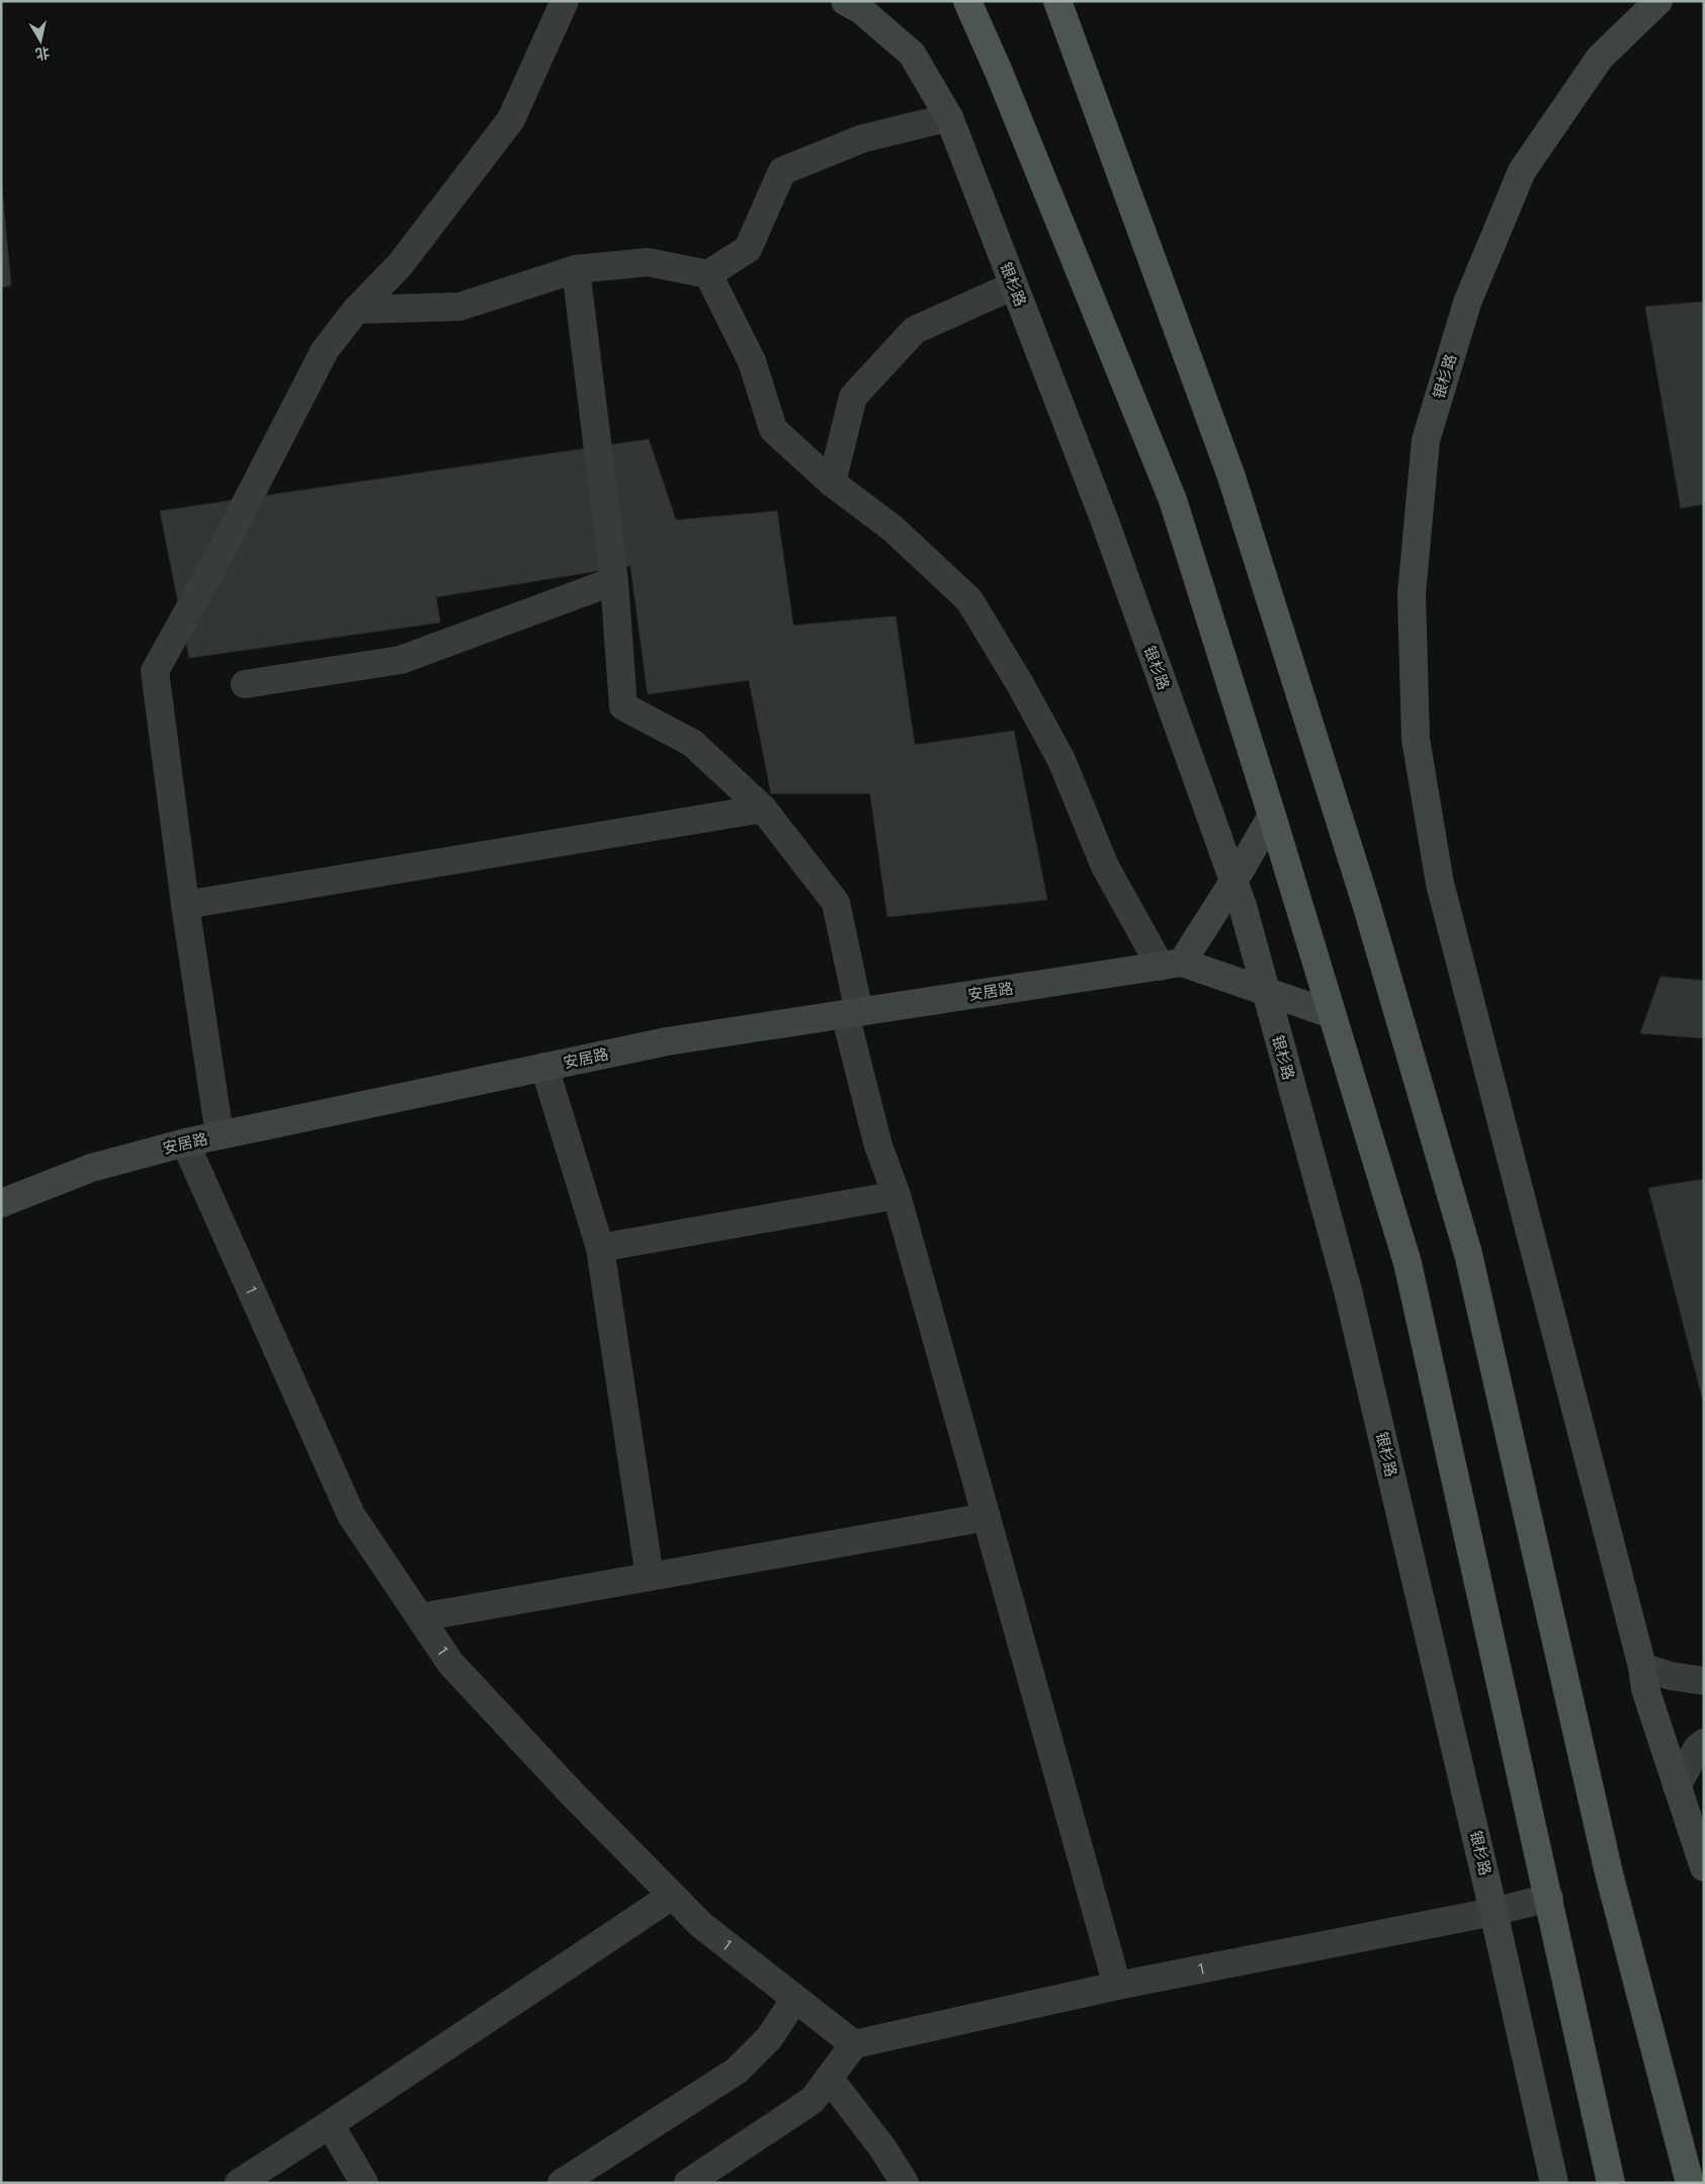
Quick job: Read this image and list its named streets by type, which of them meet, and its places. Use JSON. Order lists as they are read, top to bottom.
{
  "streets": {
    "street": ["银杉路", "安居路", "1"]
  },
  "crossings": [
    ["银杉路", "1"],
    ["安居路", "1"]
  ],
  "north": "bottom"
}
